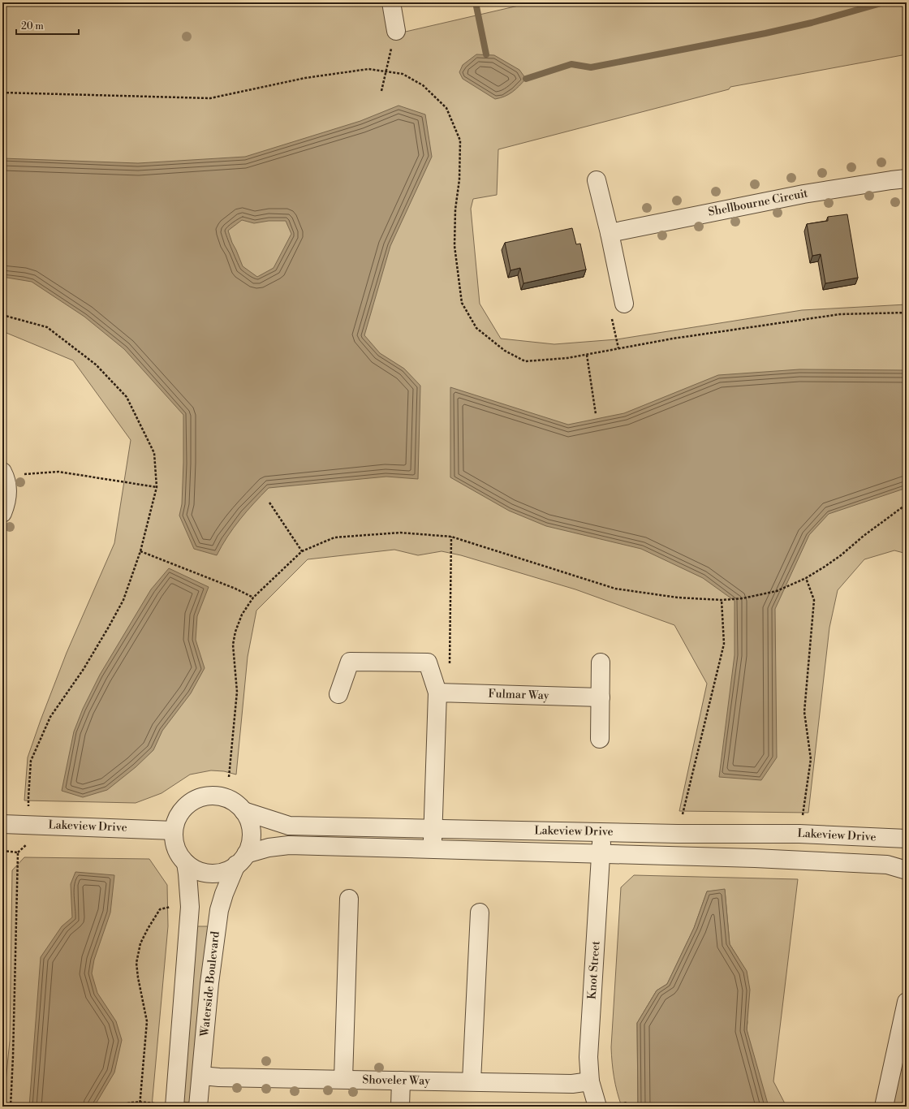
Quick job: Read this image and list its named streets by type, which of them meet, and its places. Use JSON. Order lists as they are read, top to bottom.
{
  "streets": {
    "street": [
      "Shellbourne Circuit",
      "Fulmar Way",
      "Lakeview Drive",
      "Knot Street",
      "Waterside Boulevard",
      "Shoveler Way"
    ]
  },
  "crossings": [
    ["Lakeview Drive", "Knot Street"],
    ["Lakeview Drive", "Waterside Boulevard"],
    ["Knot Street", "Shoveler Way"],
    ["Waterside Boulevard", "Shoveler Way"]
  ],
  "scale_bar": "20 m"
}
